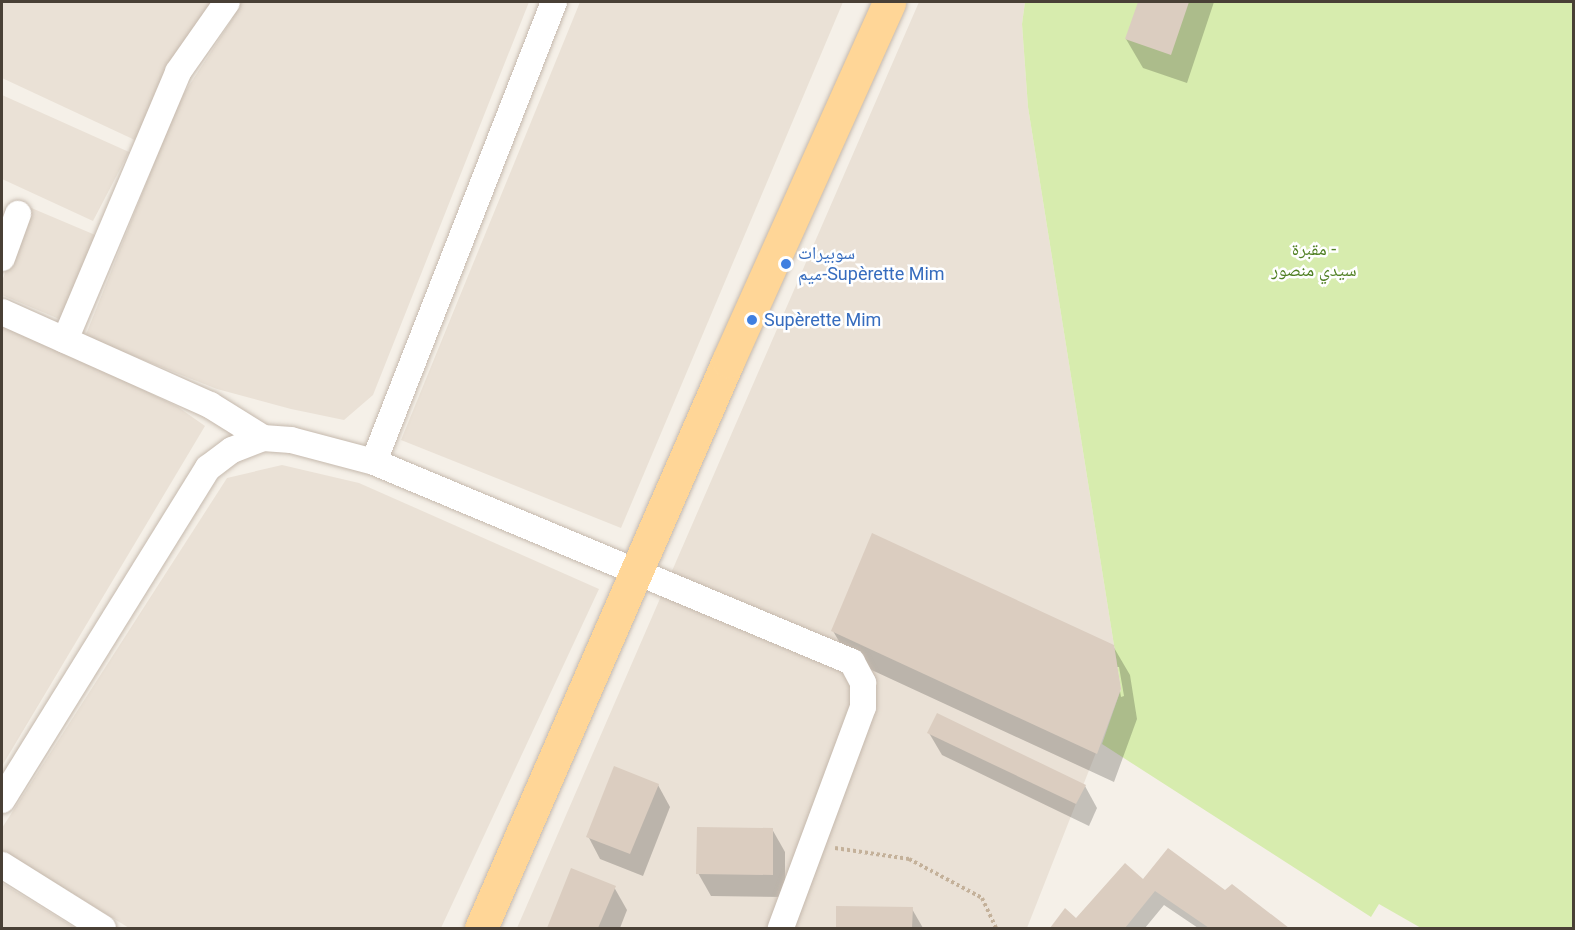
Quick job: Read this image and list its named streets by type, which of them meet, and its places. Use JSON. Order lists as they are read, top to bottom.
{
  "parks": ["مقبرة - سيدي منصور"],
  "places": ["سوبيرات ميم-Supèrette Mim", "Supèrette Mim"]
}
